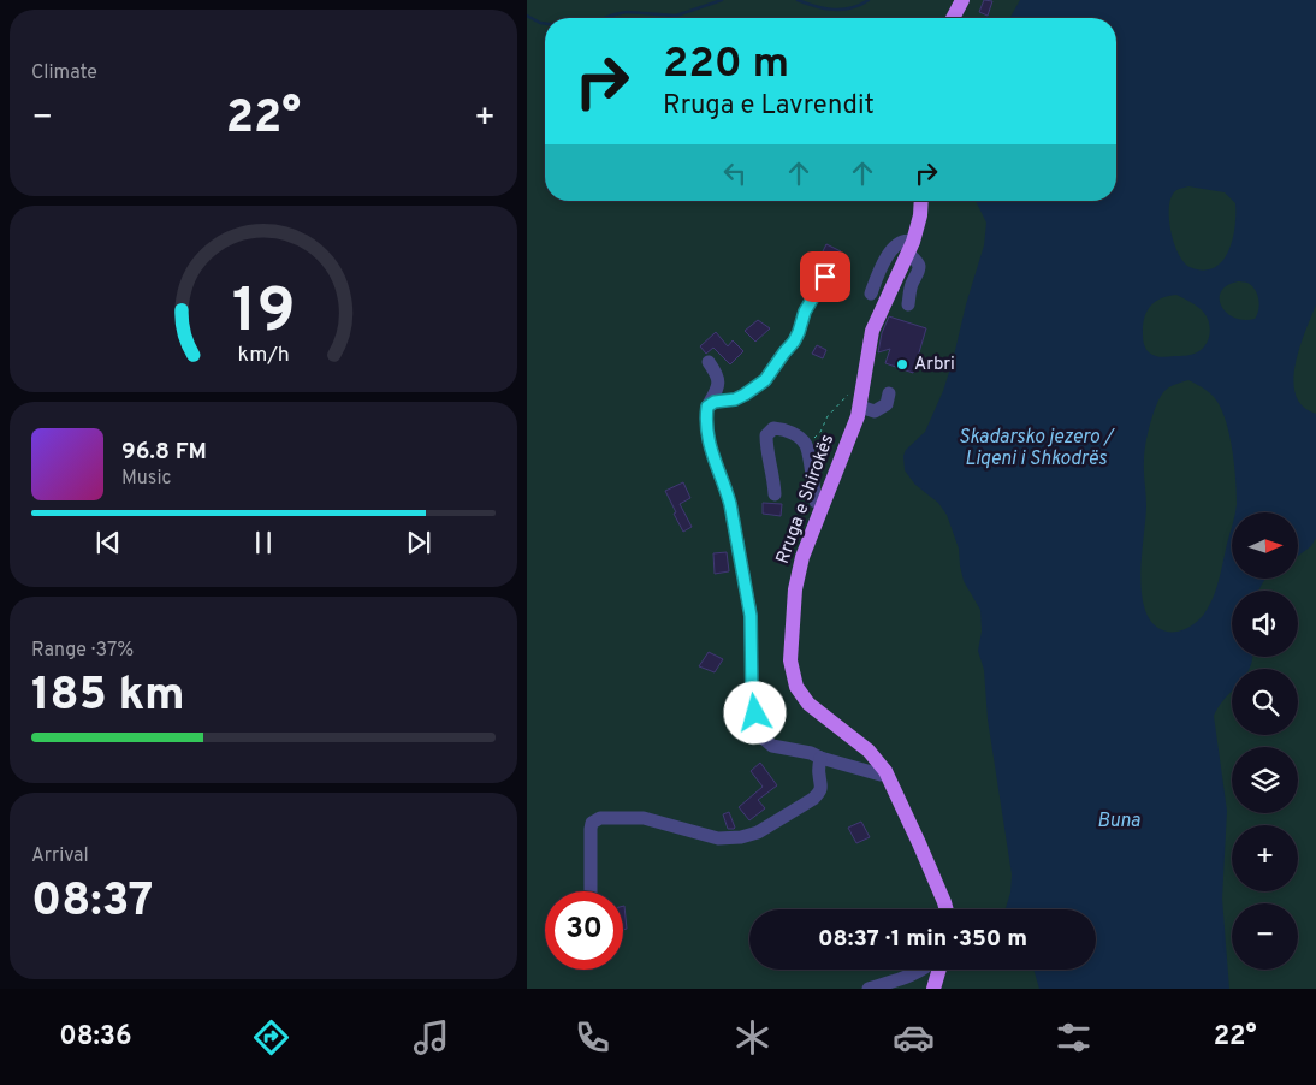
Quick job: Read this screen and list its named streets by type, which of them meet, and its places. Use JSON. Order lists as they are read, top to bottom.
{
  "streets": {
    "main road": ["Rruga e Shirokës"]
  },
  "water": ["Skadarsko jezero / Liqeni i Shkodrës", "Buna"],
  "places": ["Arbri"],
  "north": "right",
  "page": {
    "tile": [
      "Climate",
      ["Range · 37%", "185 km"],
      ["Arrival", "08:37"]
    ],
    "turn": ["220 m", "Rruga e Lavrendit"],
    "heat": ["−", "22°", "+"],
    "song": ["96.8 FM", "Music"],
    "map_buttons": ["+", "−"],
    "limit": "30",
    "trip": "08:37 · 1 min · 350 m",
    "tabs": ["08:36", "22°"],
    "gauge": ["19", "km/h"]
  }
}
